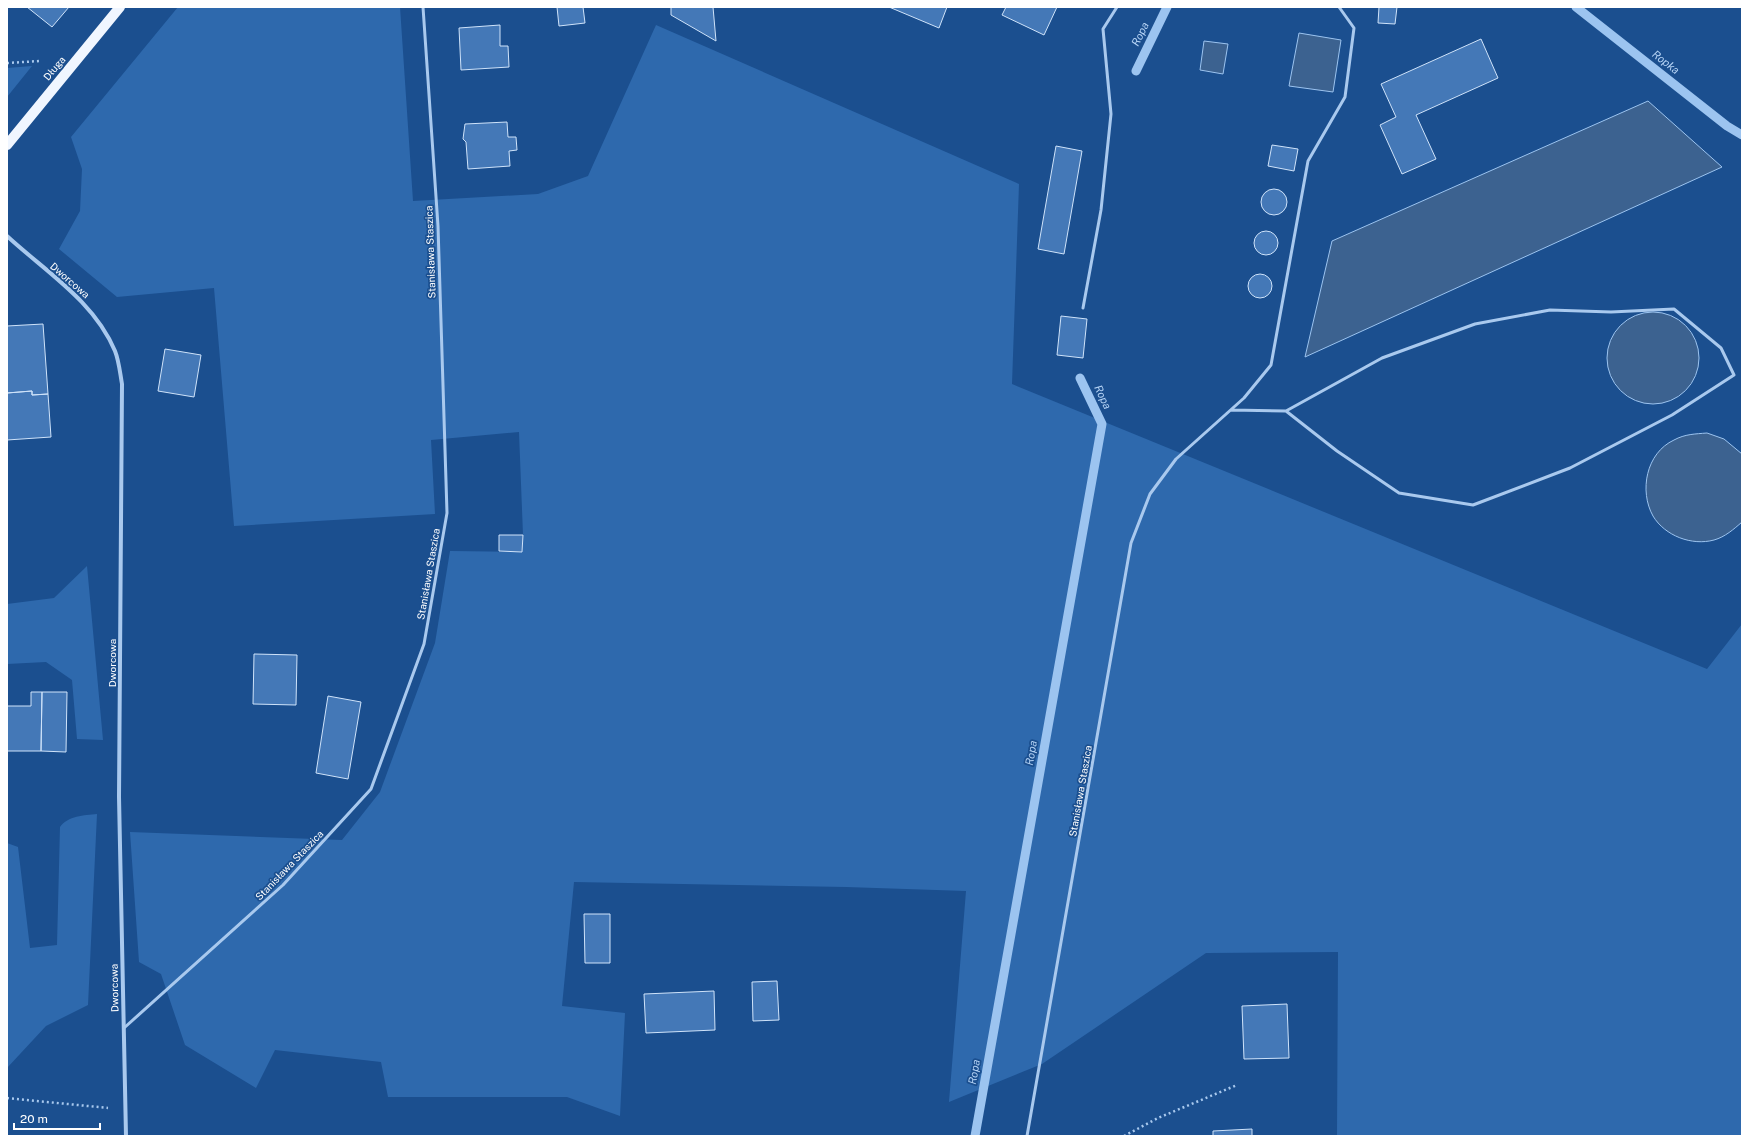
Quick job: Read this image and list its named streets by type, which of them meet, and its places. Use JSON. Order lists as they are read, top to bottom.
{
  "streets": {
    "main road": ["Długa"],
    "street": ["Dworcowa"],
    "lane": ["Stanisława Staszica"]
  },
  "crossings": [
    ["Stanisława Staszica", "Dworcowa"]
  ],
  "water": ["Ropa", "Ropka"],
  "scale_bar": "20 m"
}
